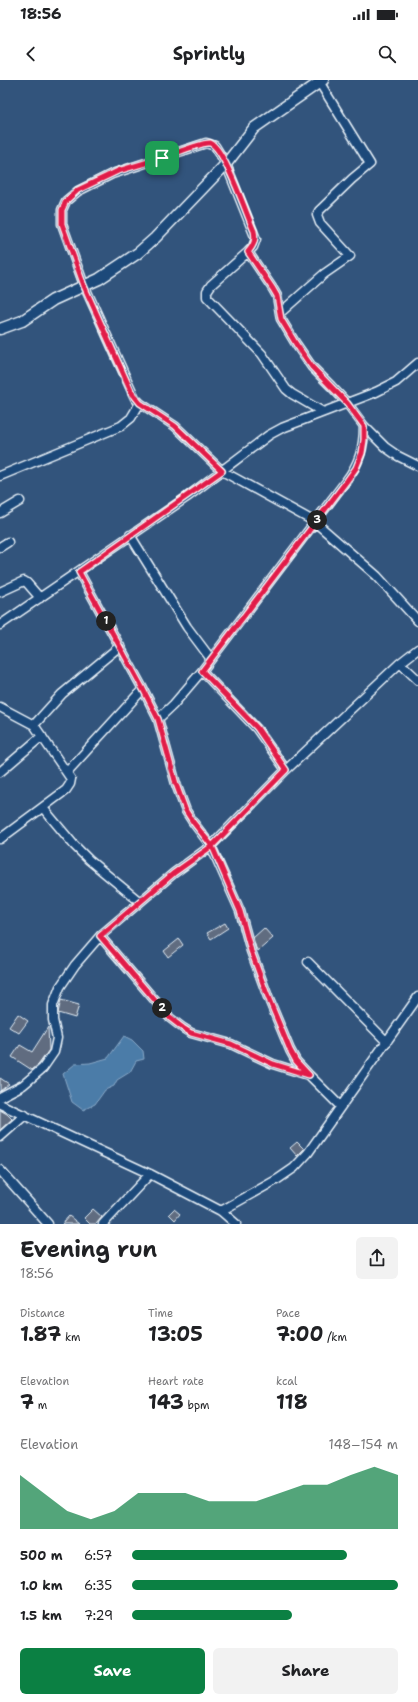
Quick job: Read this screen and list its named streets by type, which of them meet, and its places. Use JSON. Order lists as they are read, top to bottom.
{
  "page": {
    "status": "18:56",
    "header": "Sprintly",
    "pins": ["3", "1", "2"],
    "heading": ["Evening run", "18:56"],
    "stats": [
      ["Distance", "1.87 km"],
      ["Time", "13:05"],
      ["Pace", "7:00 /km"],
      ["Elevation", "7 m"],
      ["Heart rate", "143 bpm"],
      ["kcal", "118"]
    ],
    "chart": ["Elevation", "148–154 m"],
    "list": [
      {
        "name": "500 m",
        "note": "6:57"
      },
      {
        "name": "1.0 km",
        "note": "6:35"
      },
      {
        "name": "1.5 km",
        "note": "7:29"
      }
    ],
    "buttons": ["Save", "Share"]
  }
}
